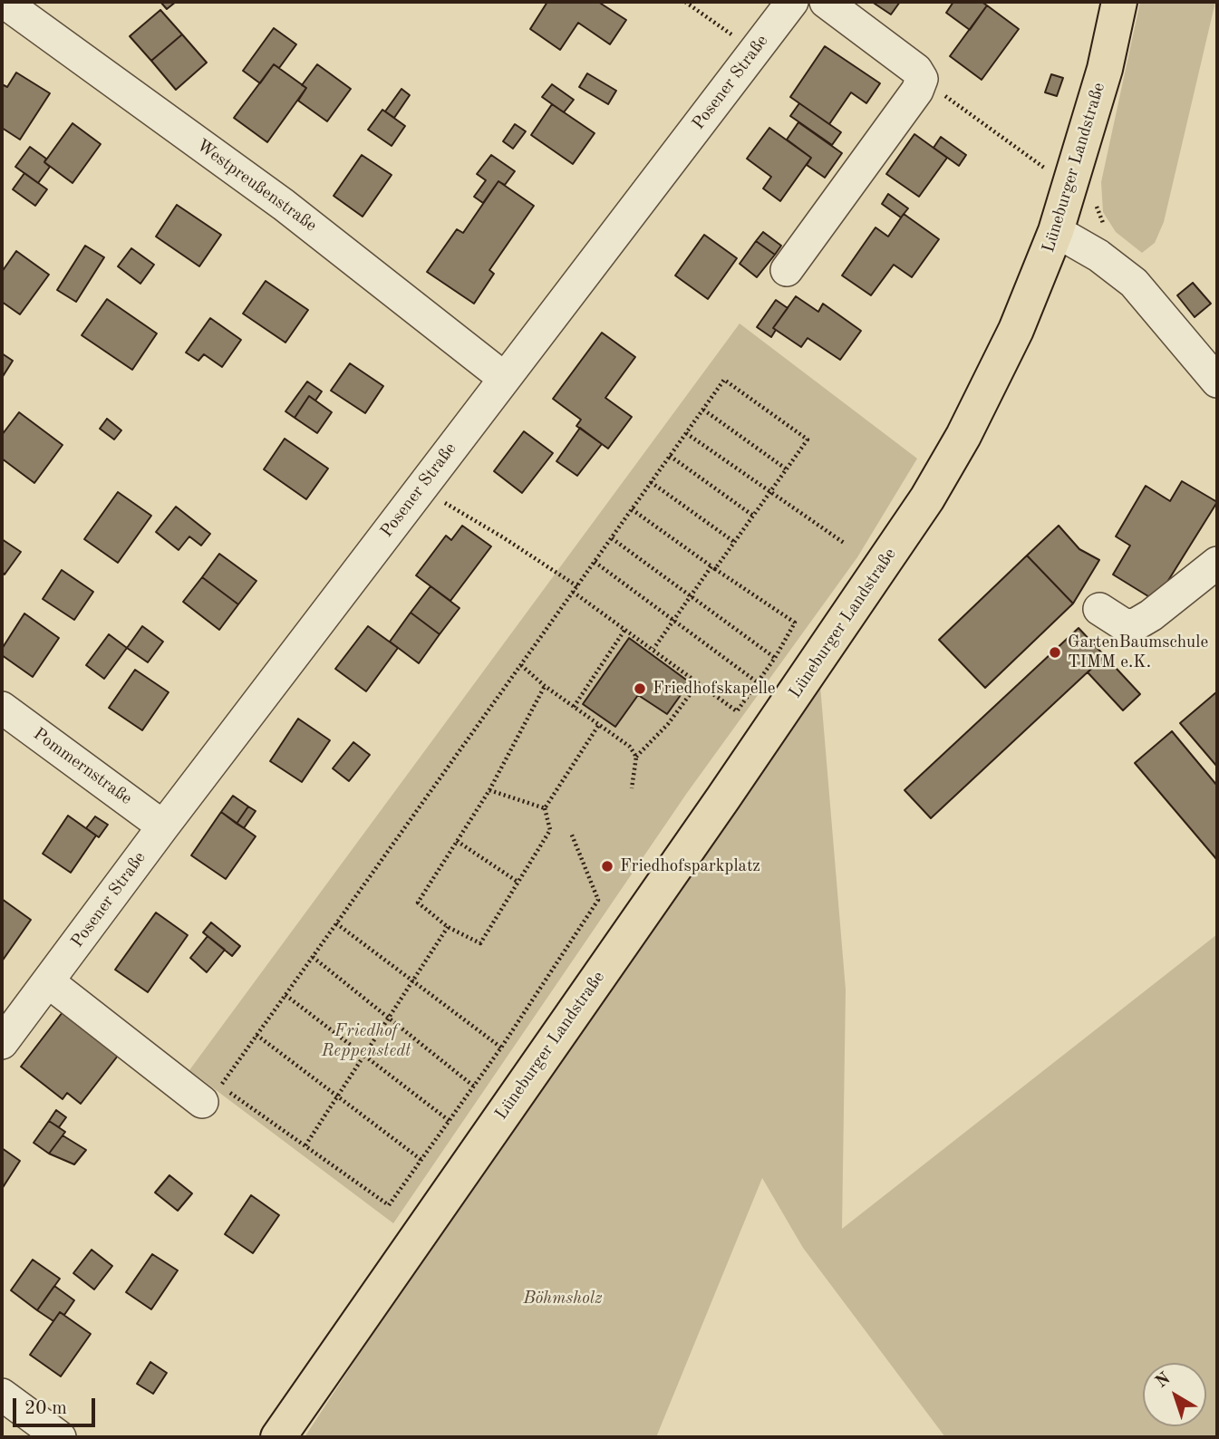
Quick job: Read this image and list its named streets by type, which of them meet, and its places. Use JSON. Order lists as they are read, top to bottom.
{
  "streets": {
    "main road": ["Lüneburger Landstraße"],
    "street": ["Posener Straße", "Westpreußenstraße", "Pommernstraße"]
  },
  "crossings": [
    ["Posener Straße", "Westpreußenstraße"],
    ["Posener Straße", "Pommernstraße"]
  ],
  "parks": ["Friedhof Reppenstedt", "Böhmsholz"],
  "places": ["GartenBaumschule TIMM e.K.", "Friedhofskapelle", "Friedhofsparkplatz"],
  "scale_bar": "20 m",
  "north": "top left"
}
